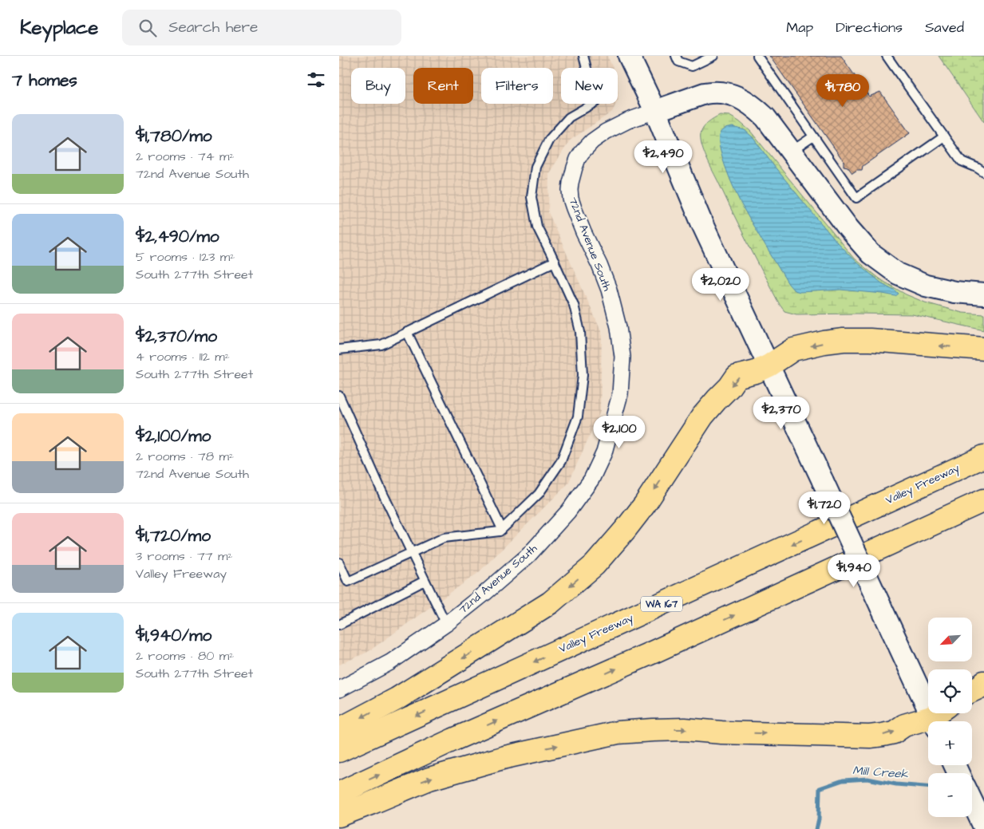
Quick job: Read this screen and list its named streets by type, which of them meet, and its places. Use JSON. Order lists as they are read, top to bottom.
{
  "streets": {
    "highway": ["Valley Freeway", "WA 167"],
    "main road": ["72nd Avenue South"]
  },
  "water": ["Mill Creek"],
  "north": "bottom left",
  "page": {
    "header": "Keyplace",
    "search": "Search here",
    "nav": ["Map", "Directions", "Saved"],
    "heading": "7 homes",
    "chip": [
      "Buy",
      "Rent",
      "Filters",
      "New"
    ],
    "price": [
      "$1,780",
      "$2,490",
      "$2,020",
      "$2,370",
      "$2,100",
      "$1,720",
      "$1,940"
    ],
    "list": [
      {
        "name": "$1,780/mo",
        "note": "2 rooms · 74 m² · 72nd Avenue South"
      },
      {
        "name": "$2,490/mo",
        "note": "5 rooms · 123 m² · South 277th Street"
      },
      {
        "name": "$2,370/mo",
        "note": "4 rooms · 112 m² · South 277th Street"
      },
      {
        "name": "$2,100/mo",
        "note": "2 rooms · 78 m² · 72nd Avenue South"
      },
      {
        "name": "$1,720/mo",
        "note": "3 rooms · 77 m² · Valley Freeway"
      },
      {
        "name": "$1,940/mo",
        "note": "2 rooms · 80 m² · South 277th Street"
      }
    ],
    "map_buttons": ["+", "−"]
  }
}
